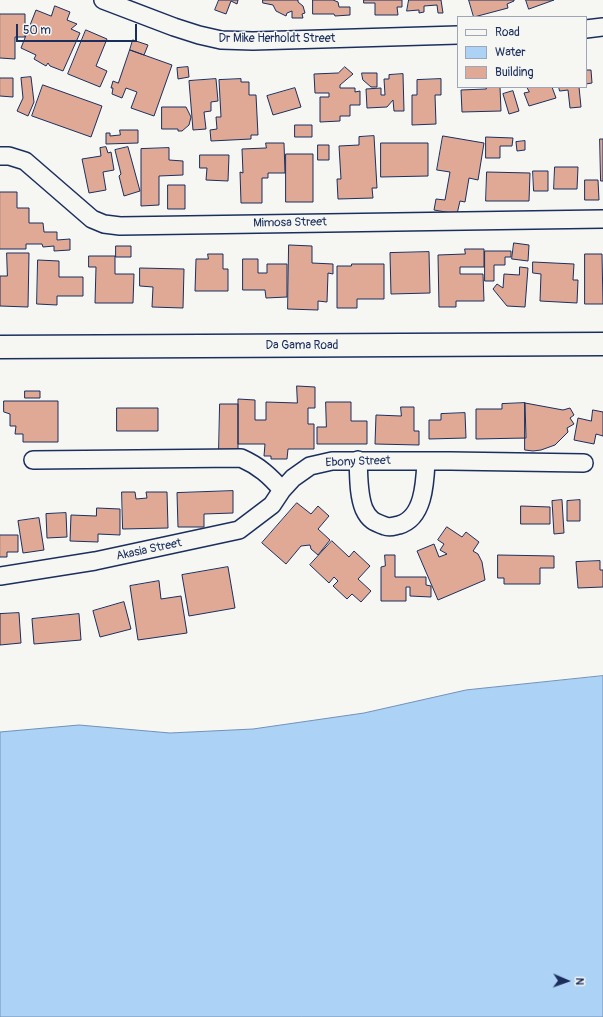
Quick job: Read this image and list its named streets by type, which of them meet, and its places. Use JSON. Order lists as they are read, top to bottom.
{
  "streets": {
    "street": [
      "Dr Mike Herholdt Street",
      "Mimosa Street",
      "Da Gama Road",
      "Ebony Street",
      "Akasia Street"
    ]
  },
  "crossings": [
    ["Ebony Street", "Akasia Street"]
  ],
  "legend": ["Road", "Water", "Building"],
  "scale_bar": "50 m",
  "north": "right"
}
